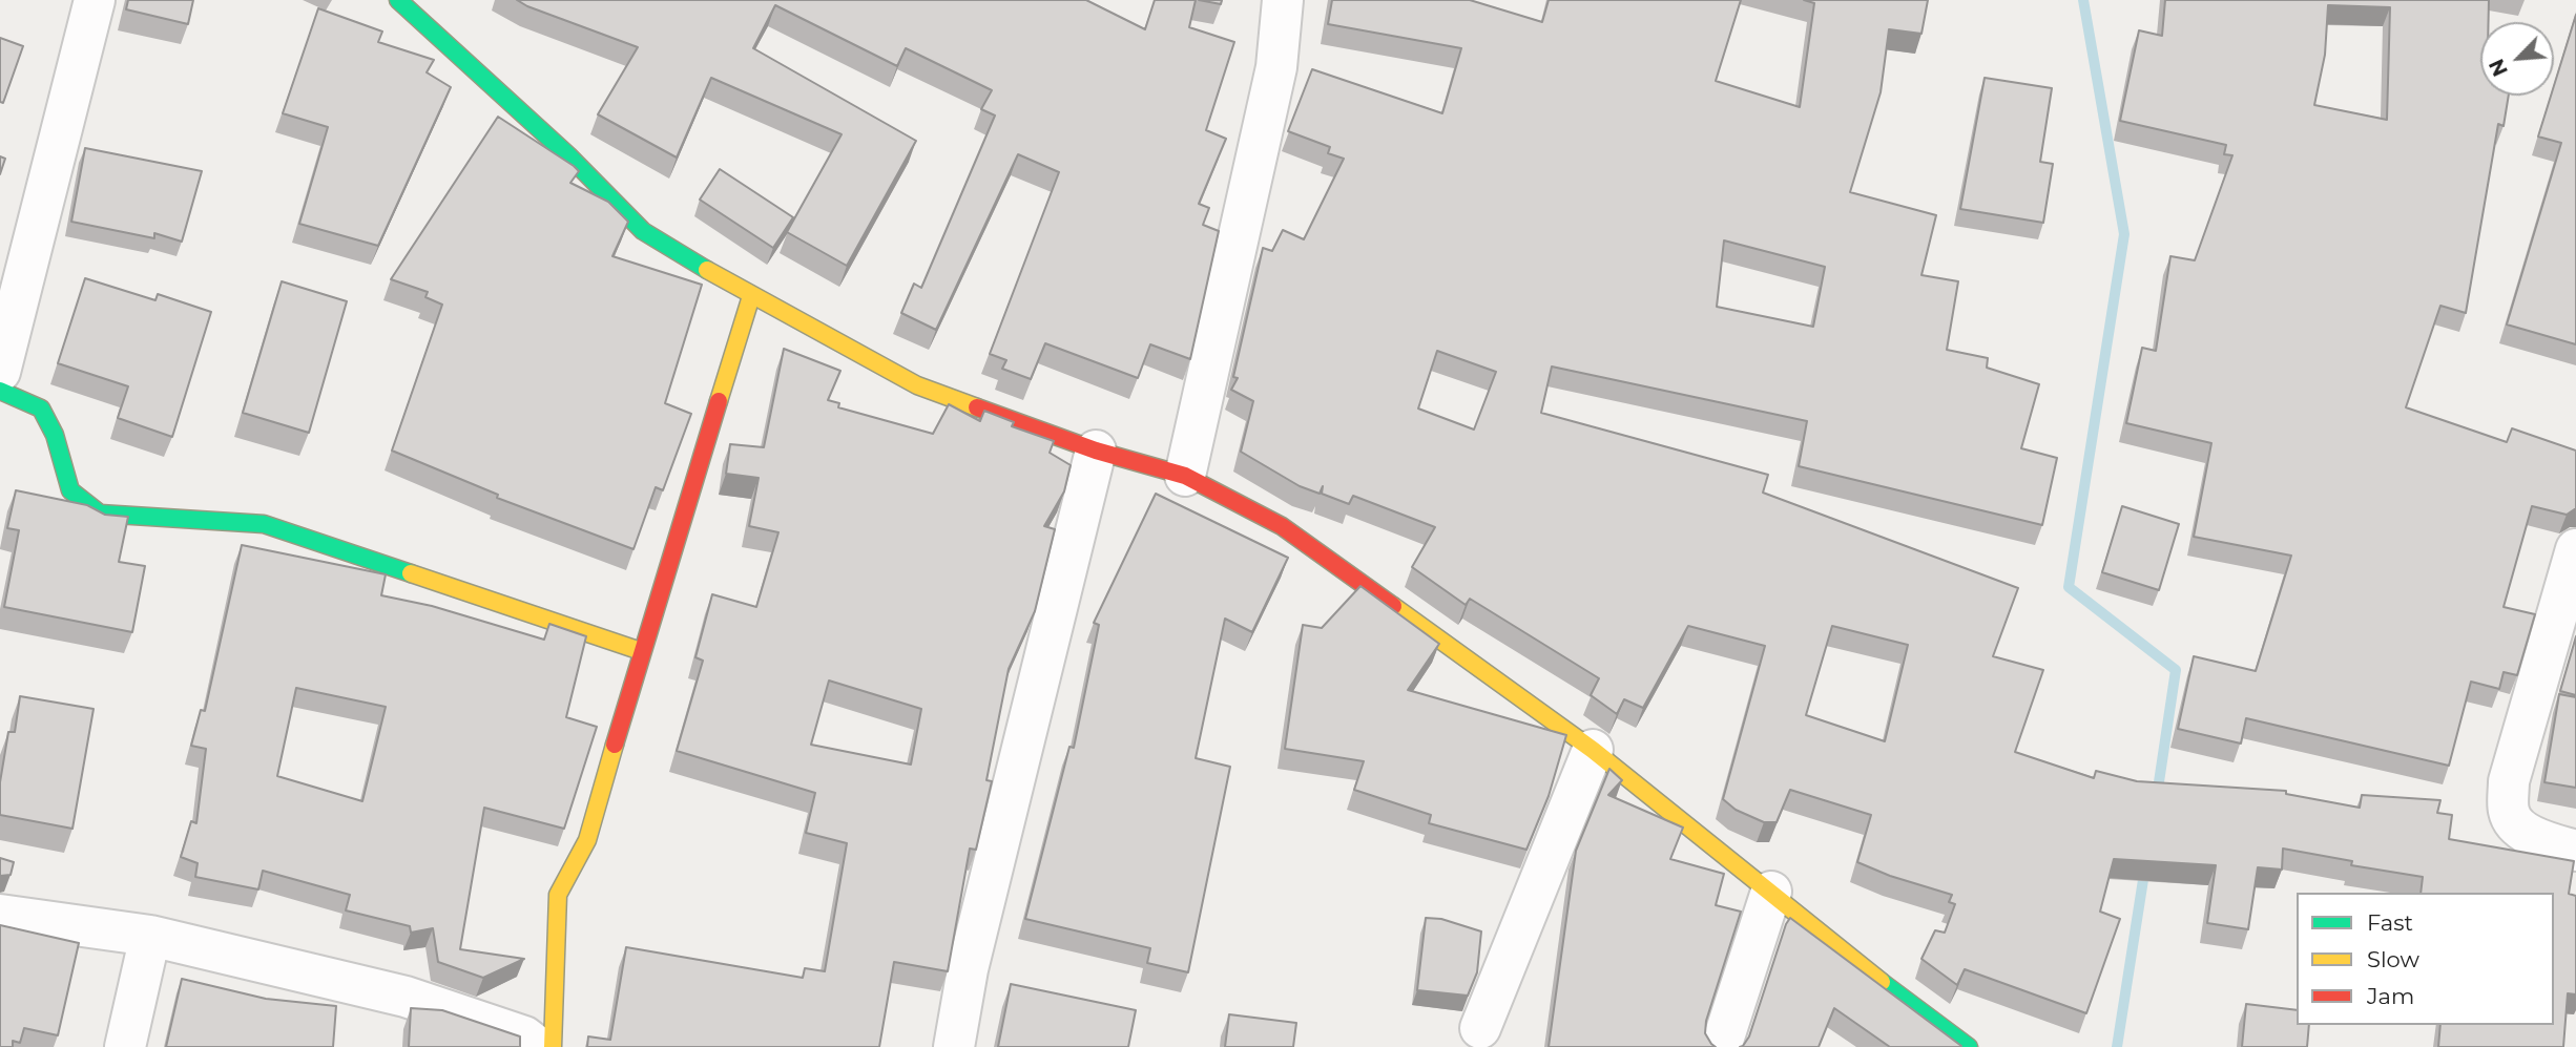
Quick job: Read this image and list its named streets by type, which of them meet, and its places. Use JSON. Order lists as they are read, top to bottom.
{
  "legend": ["Fast", "Slow", "Jam"],
  "north": "bottom left"
}
